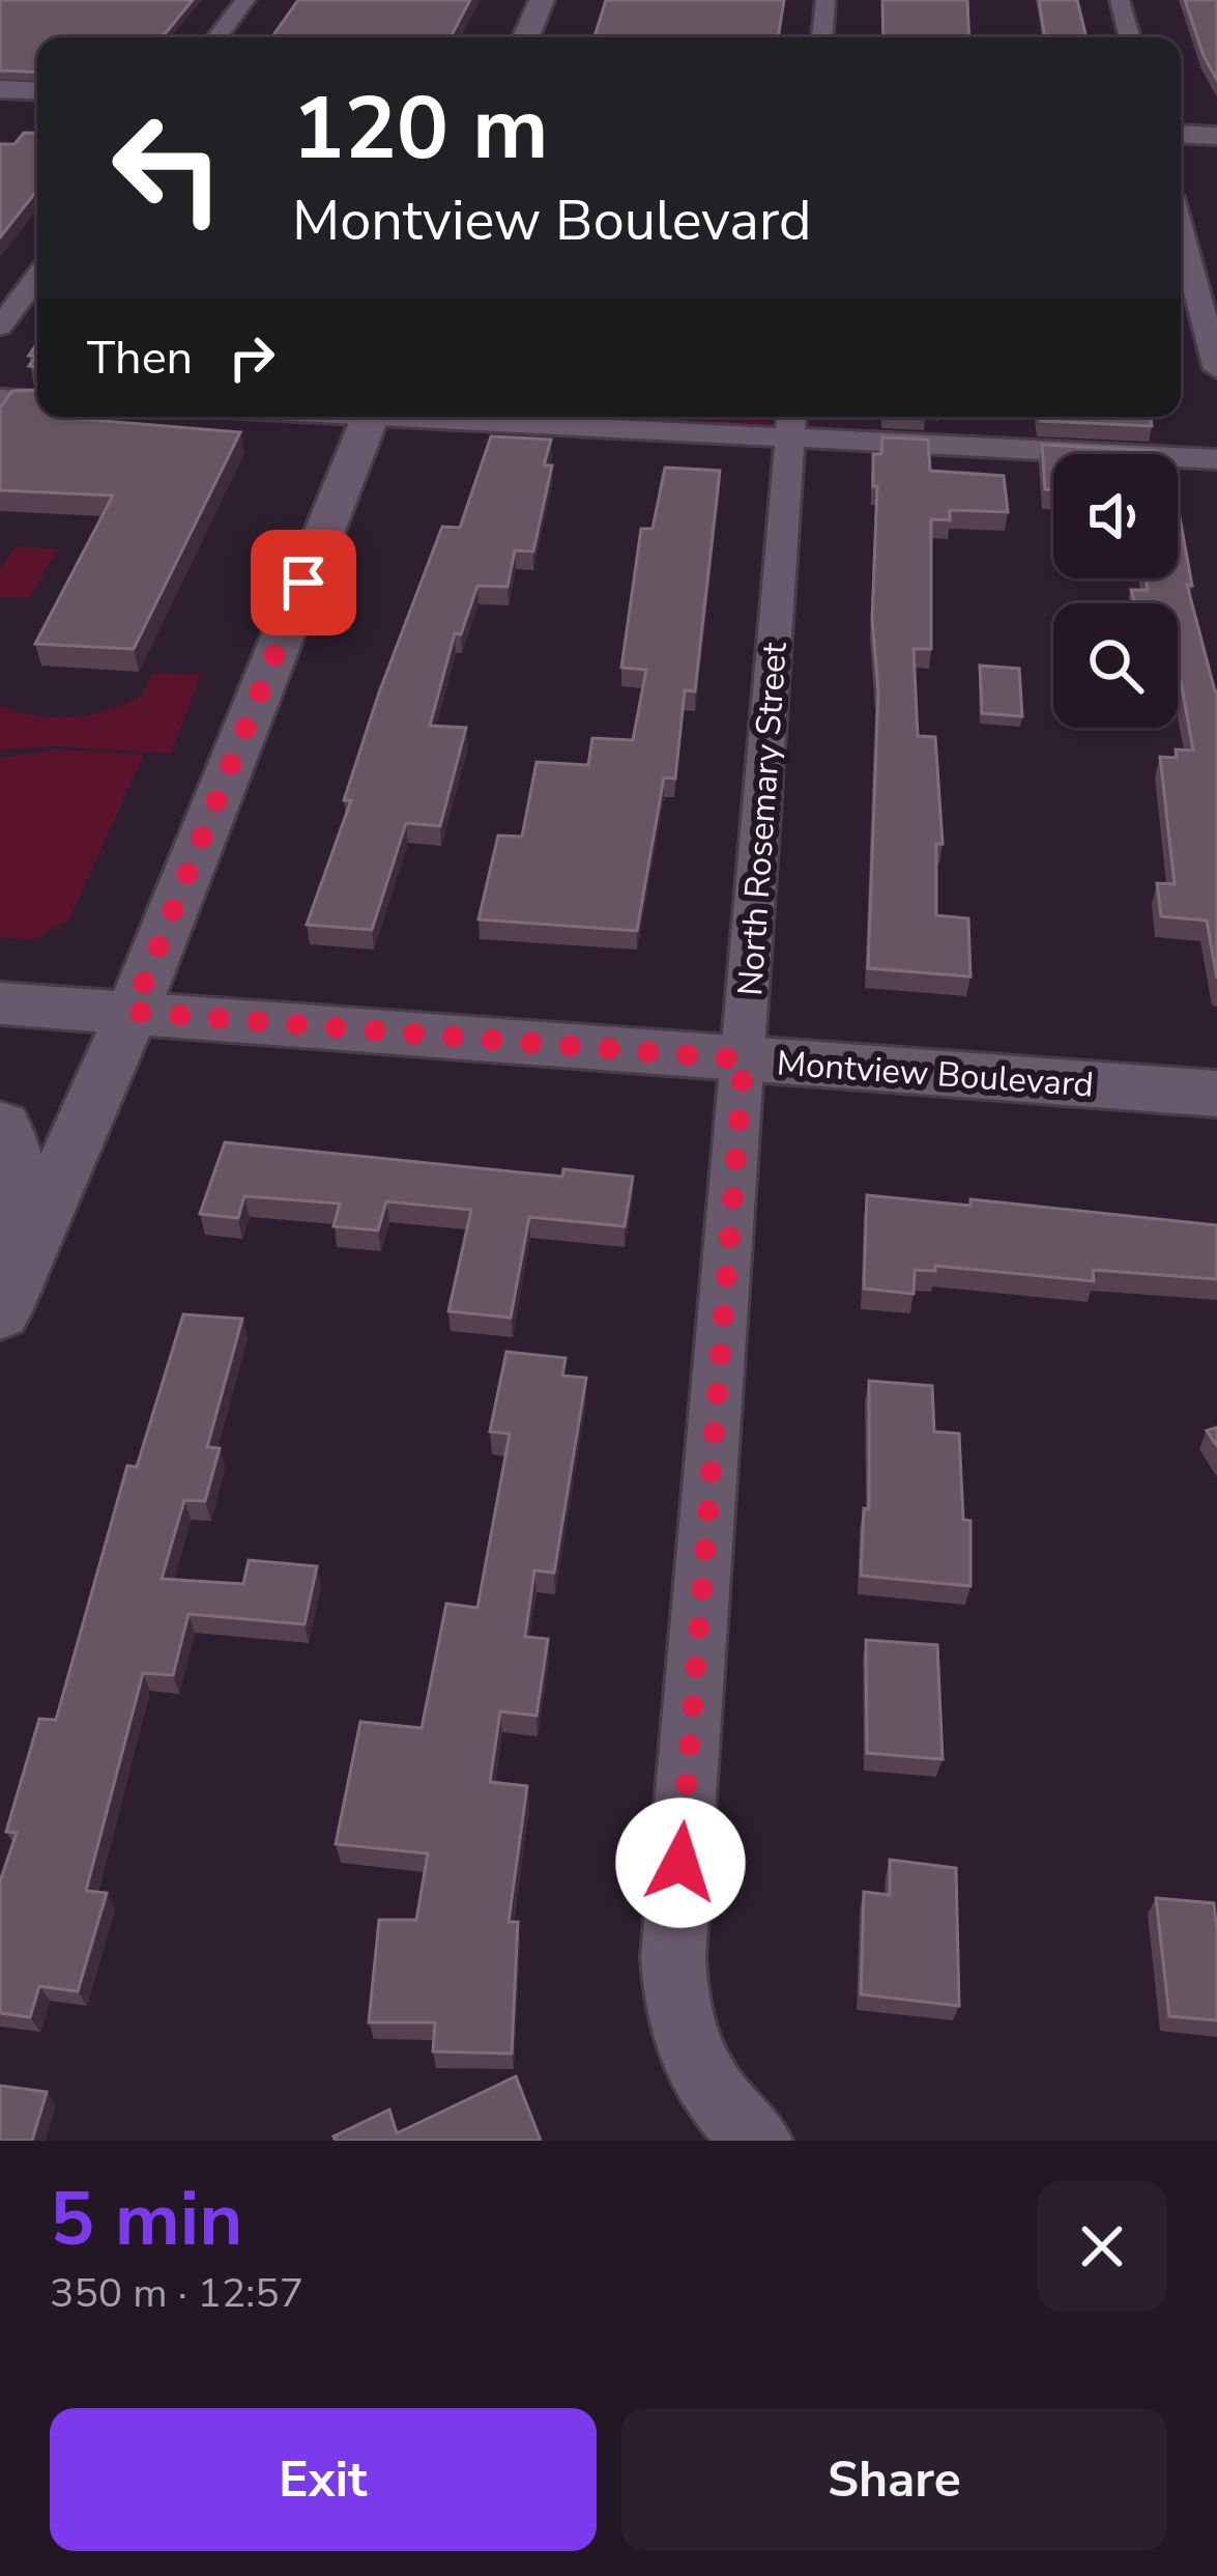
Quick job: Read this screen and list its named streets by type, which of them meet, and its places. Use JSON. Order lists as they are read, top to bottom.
{
  "streets": {
    "main road": ["Montview Boulevard"],
    "street": ["North Rosemary Street"]
  },
  "crossings": [
    ["North Rosemary Street", "Montview Boulevard"]
  ],
  "page": {
    "turn": ["120 m", "Montview Boulevard"],
    "then": "Then",
    "heading": ["5 min", "350 m · 12:57"],
    "buttons": ["Exit", "Share"]
  }
}
